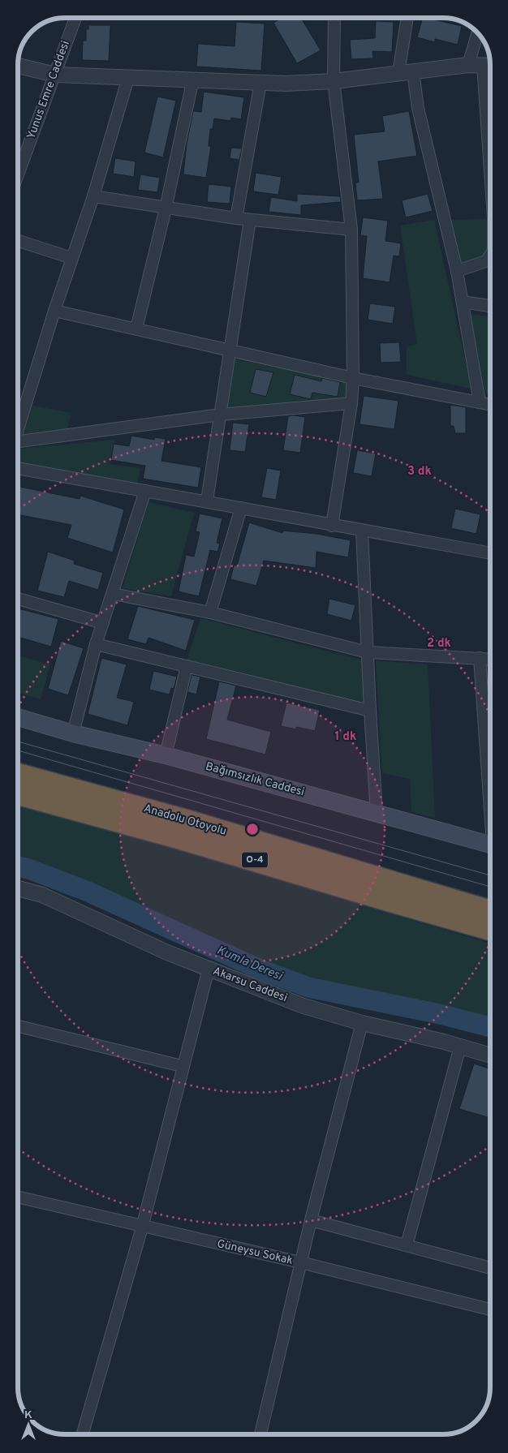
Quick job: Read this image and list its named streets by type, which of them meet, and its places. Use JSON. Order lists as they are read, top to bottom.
{
  "streets": {
    "highway": ["Anadolu Otoyolu", "O-4"],
    "main road": ["Bağımsızlık Caddesi"],
    "street": ["Yunus Emre Caddesi", "Akarsu Caddesi", "Güneysu Sokak"]
  },
  "water": ["Kumla Deresi"],
  "north": "top",
  "rings": ["3 dk", "2 dk", "1 dk"]
}
